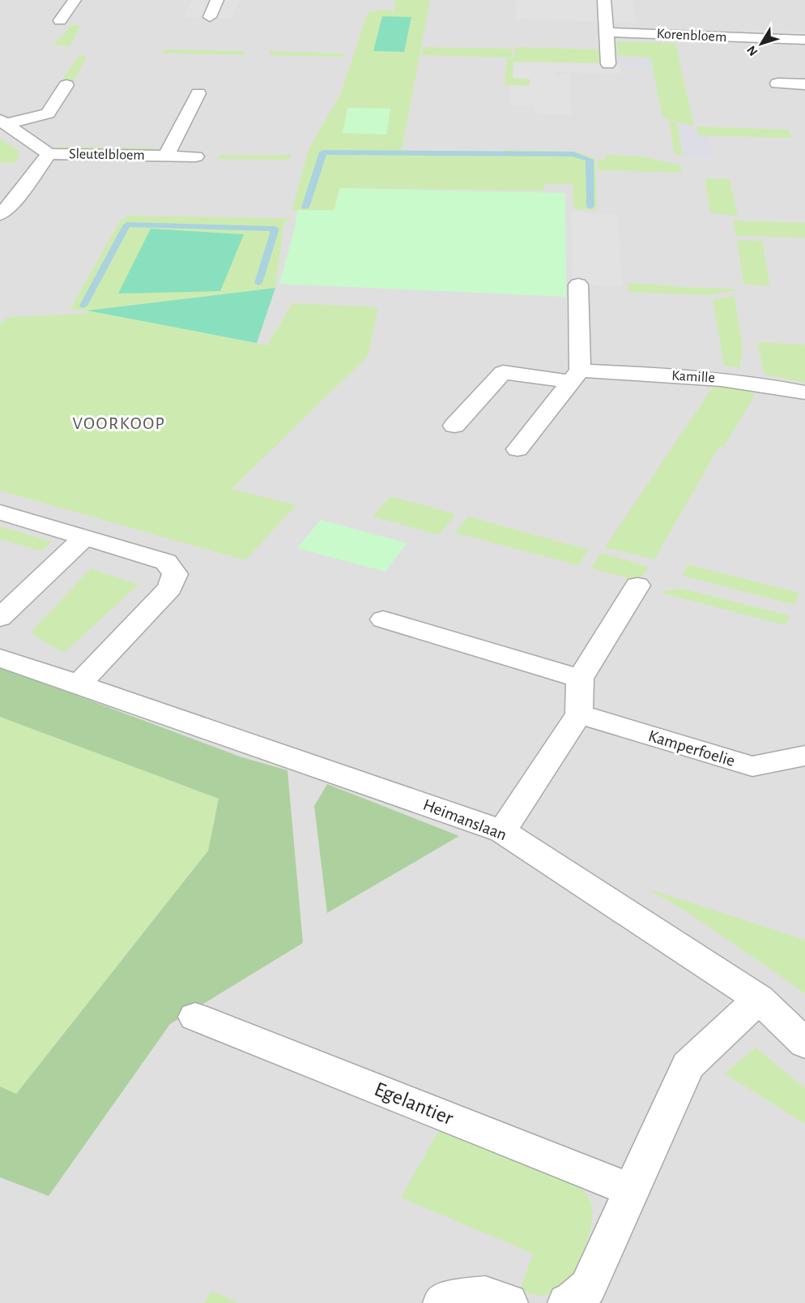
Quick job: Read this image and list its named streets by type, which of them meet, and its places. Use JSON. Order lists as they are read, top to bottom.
{
  "streets": {
    "street": [
      "Korenbloem",
      "Sleutelbloem",
      "Kamille",
      "Kamperfoelie",
      "Heimanslaan",
      "Egelantier"
    ]
  },
  "districts": ["VOORKOOP"],
  "north": "bottom left"
}
